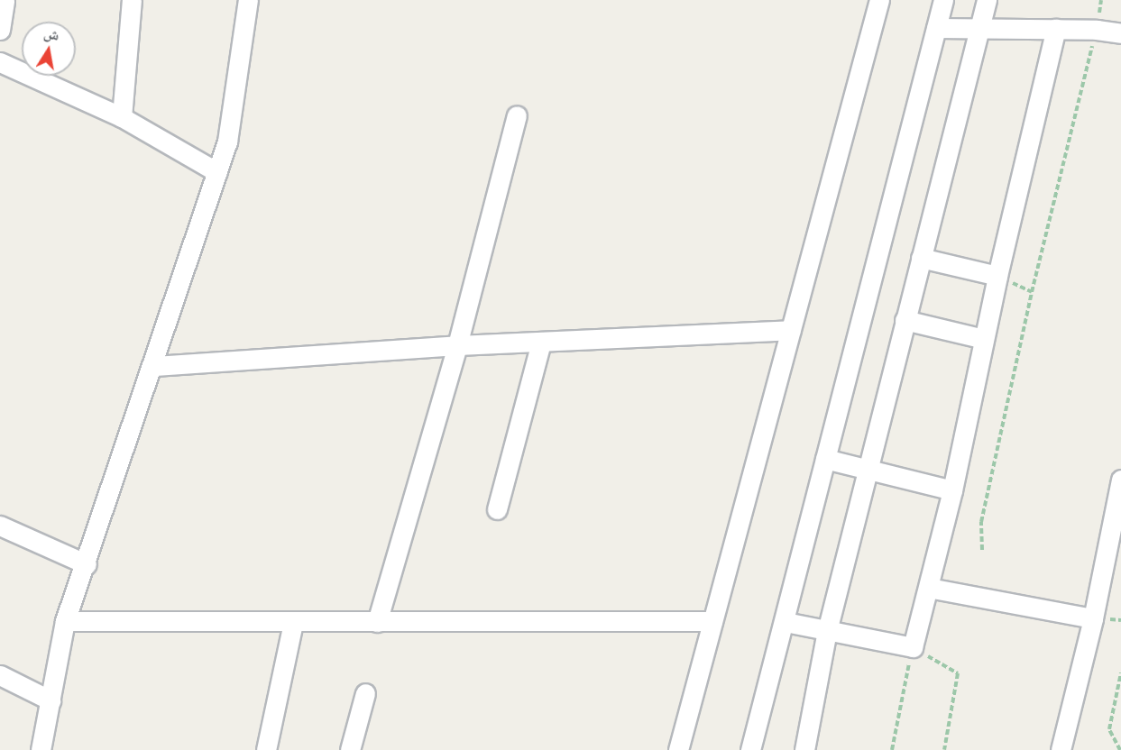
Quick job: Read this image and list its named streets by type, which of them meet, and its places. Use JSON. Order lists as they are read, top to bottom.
{
  "north": "top"
}
